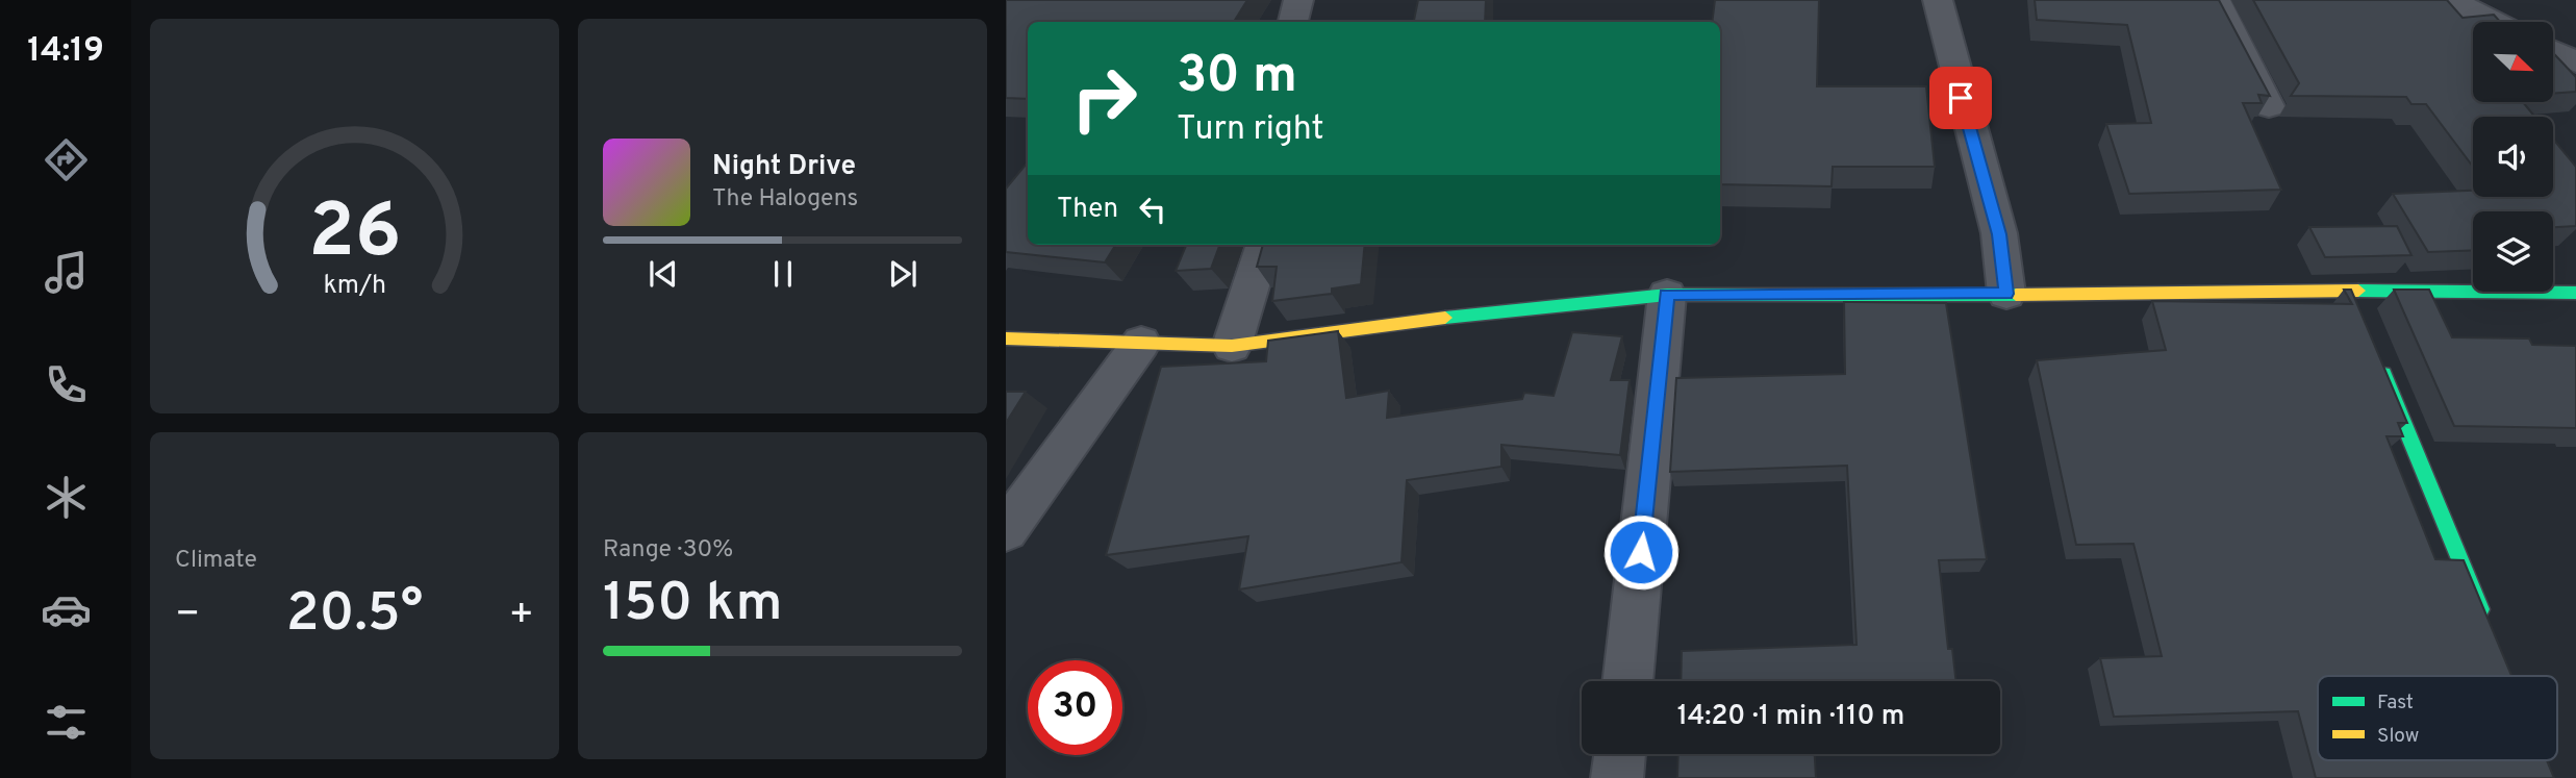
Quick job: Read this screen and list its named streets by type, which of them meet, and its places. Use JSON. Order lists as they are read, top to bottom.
{
  "legend": ["Fast", "Slow"],
  "north": "bottom right",
  "page": {
    "tabs": "14:19",
    "turn": ["30 m", "Turn right"],
    "song": ["Night Drive", "The Halogens"],
    "then": "Then",
    "tile": [
      "Climate",
      ["Range · 30%", "150 km"]
    ],
    "heat": ["−", "20.5°", "+"],
    "limit": "30",
    "trip": "14:20 · 1 min · 110 m",
    "gauge": ["26", "km/h"]
  }
}
